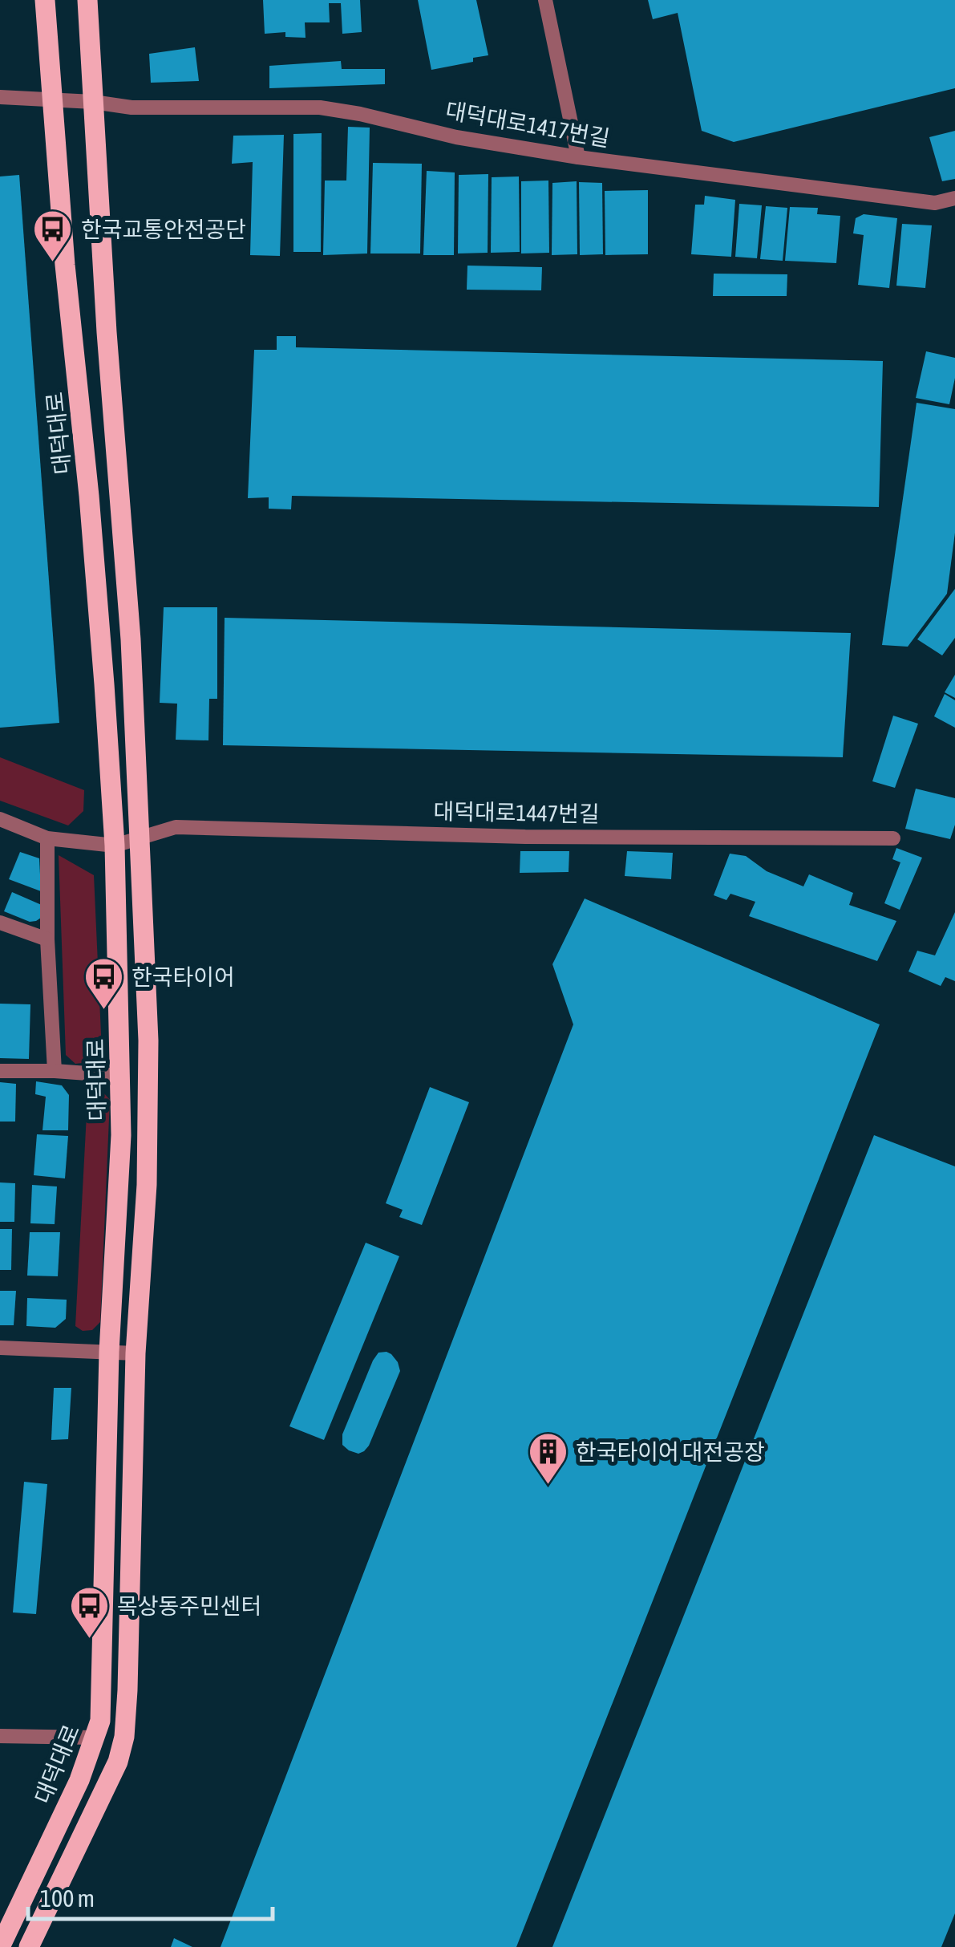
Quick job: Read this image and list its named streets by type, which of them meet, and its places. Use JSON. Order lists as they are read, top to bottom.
{
  "streets": {
    "main road": ["대덕대로"],
    "street": ["대덕대로1417번길", "대덕대로1447번길"]
  },
  "crossings": [
    ["대덕대로1417번길", "대덕대로"],
    ["대덕대로", "대덕대로1447번길"]
  ],
  "places": {
    "bus stop": ["한국교통안전공단", "한국타이어", "목상동주민센터"],
    "building": ["한국타이어 대전공장"]
  },
  "scale_bar": "100 m"
}
